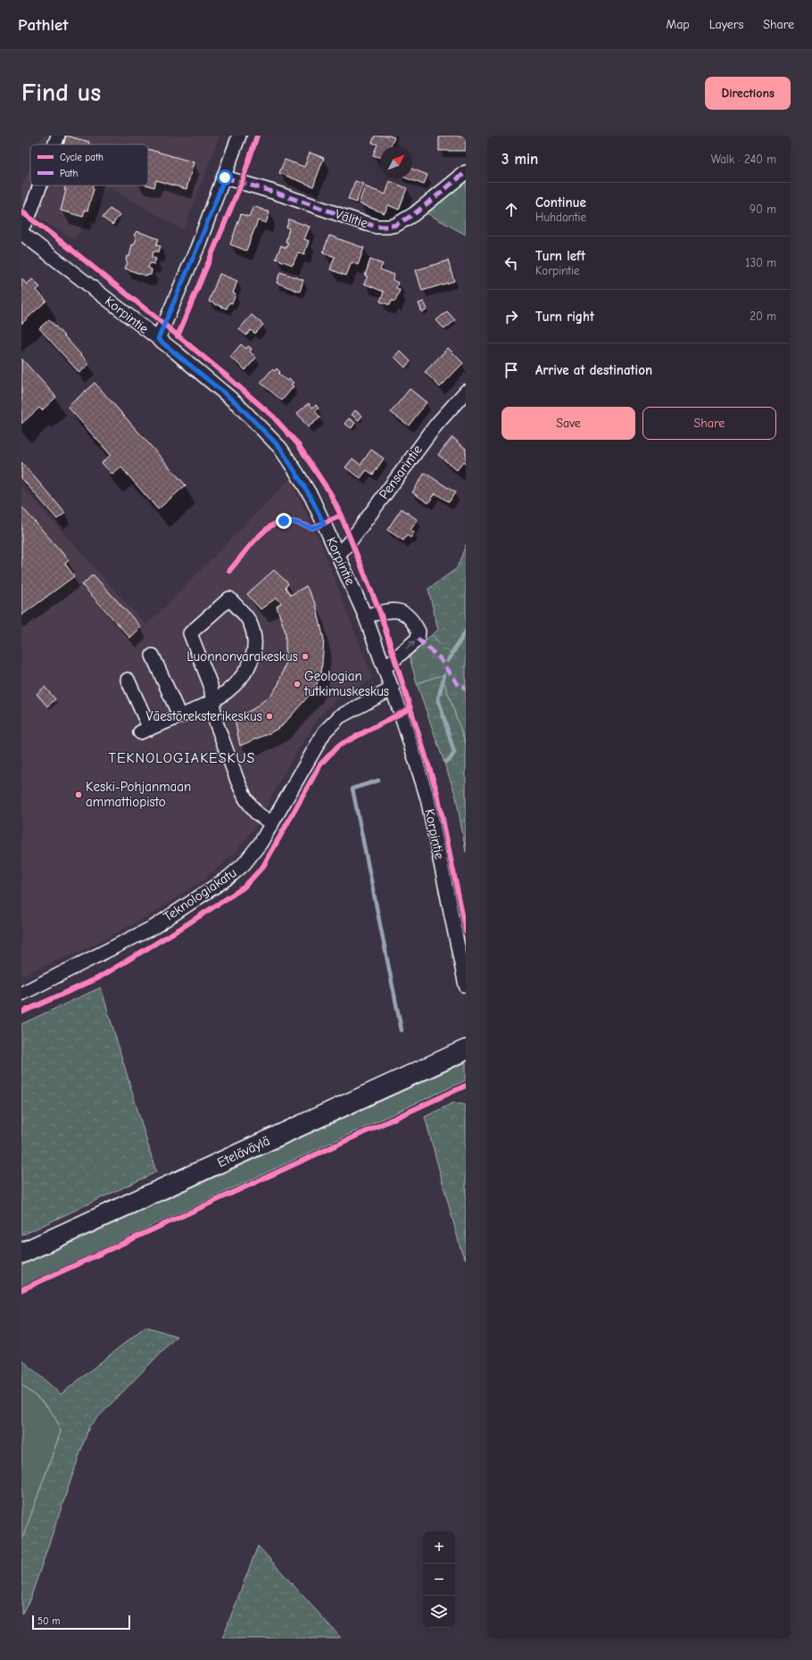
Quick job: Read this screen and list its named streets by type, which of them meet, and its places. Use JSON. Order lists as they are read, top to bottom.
{
  "streets": {
    "highway": ["Eteläväylä"],
    "street": [
      "Välitie",
      "Korpintie",
      "Pensarintie",
      "Teknologiakatu"
    ]
  },
  "crossings": [
    ["Korpintie", "Pensarintie"],
    ["Korpintie", "Teknologiakatu"]
  ],
  "districts": ["TEKNOLOGIAKESKUS"],
  "places": [
    "Luonnonvarakeskus",
    "Geologian tutkimuskeskus",
    "Väestöreksterikeskus",
    "Keski-Pohjanmaan ammattiopisto"
  ],
  "legend": ["Cycle path", "Path"],
  "scale_bar": "50 m",
  "north": "top right",
  "page": {
    "header": "Pathlet",
    "nav": ["Map", "Layers", "Share"],
    "buttons": [
      "Directions",
      ["Save", "Share"]
    ],
    "title": "Find us",
    "heading": ["3 min", "Walk · 240 m"],
    "list": [
      ["Continue", "Huhdantie", "90 m"],
      ["Turn left", "Korpintie", "130 m"],
      ["Turn right", "20 m"],
      "Arrive at destination"
    ],
    "map_buttons": ["+", "−"],
    "scale": "50 m"
  }
}
